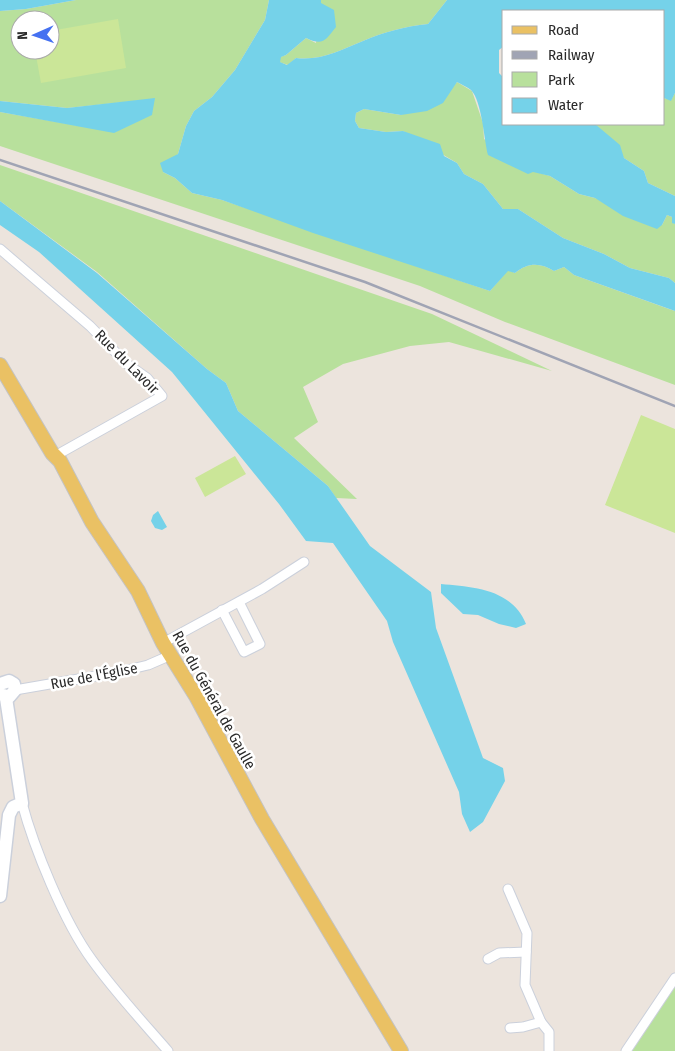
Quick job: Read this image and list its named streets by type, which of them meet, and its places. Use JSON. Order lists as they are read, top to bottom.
{
  "streets": {
    "main road": ["Rue du Général de Gaulle"],
    "street": ["Rue du Lavoir", "Rue de l'Église"]
  },
  "crossings": [
    ["Rue du Lavoir", "Rue du Général de Gaulle"],
    ["Rue de l'Église", "Rue du Général de Gaulle"]
  ],
  "legend": [
    "Road",
    "Railway",
    "Park",
    "Water"
  ],
  "north": "left"
}
